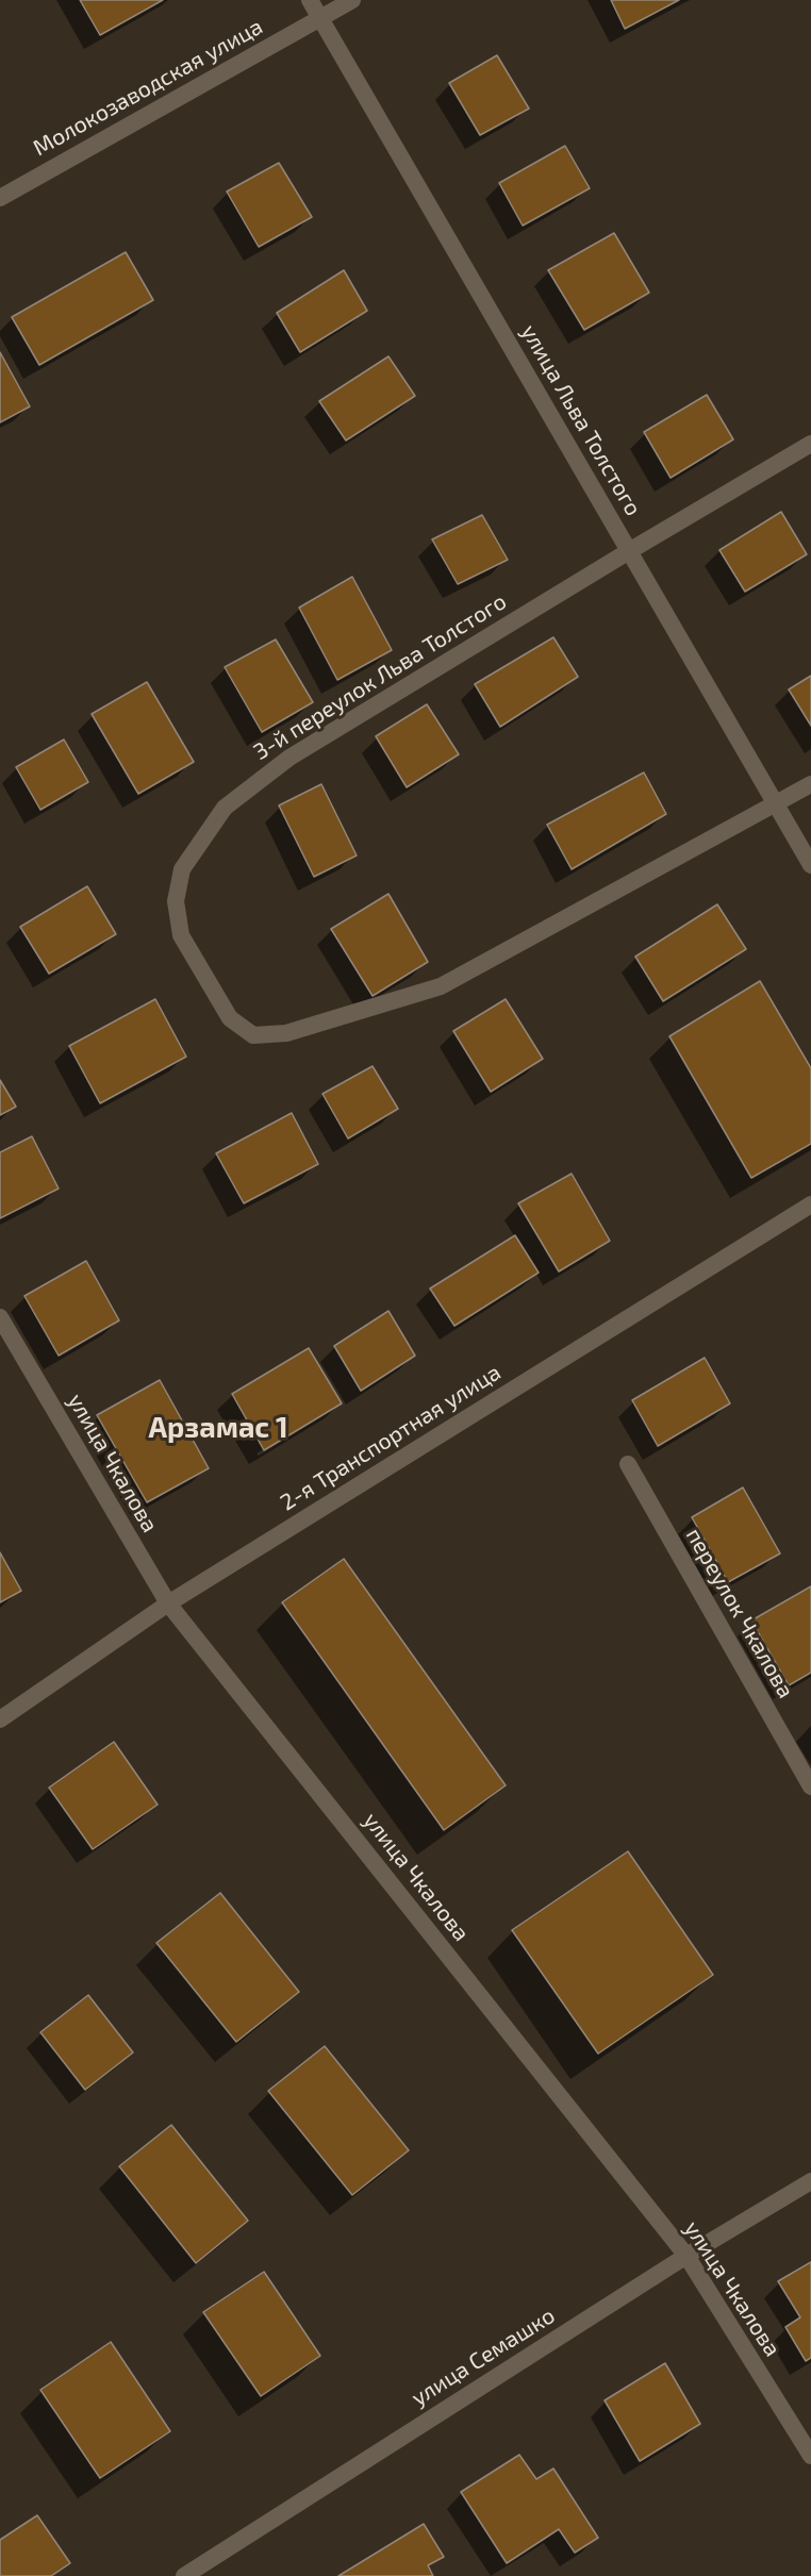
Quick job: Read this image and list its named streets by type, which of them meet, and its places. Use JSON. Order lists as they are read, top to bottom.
{
  "streets": {
    "street": [
      "Молокозаводская улица",
      "улица Льва Толстого",
      "3-й переулок Льва Толстого",
      "2-я Транспортная улица",
      "улица Чкалова",
      "переулок Чкалова",
      "улица Семашко"
    ]
  },
  "crossings": [
    ["Молокозаводская улица", "улица Льва Толстого"],
    ["улица Льва Толстого", "3-й переулок Льва Толстого"],
    ["2-я Транспортная улица", "улица Чкалова"],
    ["улица Чкалова", "улица Семашко"]
  ],
  "districts": ["Арзамас 1"]
}
